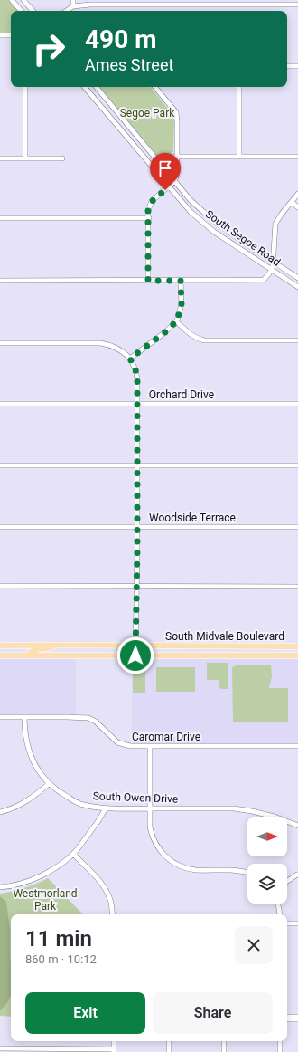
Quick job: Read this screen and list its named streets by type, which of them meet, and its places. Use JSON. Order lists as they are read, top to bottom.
{
  "streets": {
    "main road": ["South Midvale Boulevard"],
    "street": [
      "South Segoe Road",
      "Orchard Drive",
      "Woodside Terrace",
      "Caromar Drive",
      "South Owen Drive"
    ]
  },
  "crossings": [
    ["Caromar Drive", "South Owen Drive"]
  ],
  "parks": ["Segoe Park", "Westmorland Park"],
  "north": "right",
  "page": {
    "turn": ["490 m", "Ames Street"],
    "heading": ["11 min", "860 m · 10:12"],
    "buttons": ["Exit", "Share"]
  }
}
